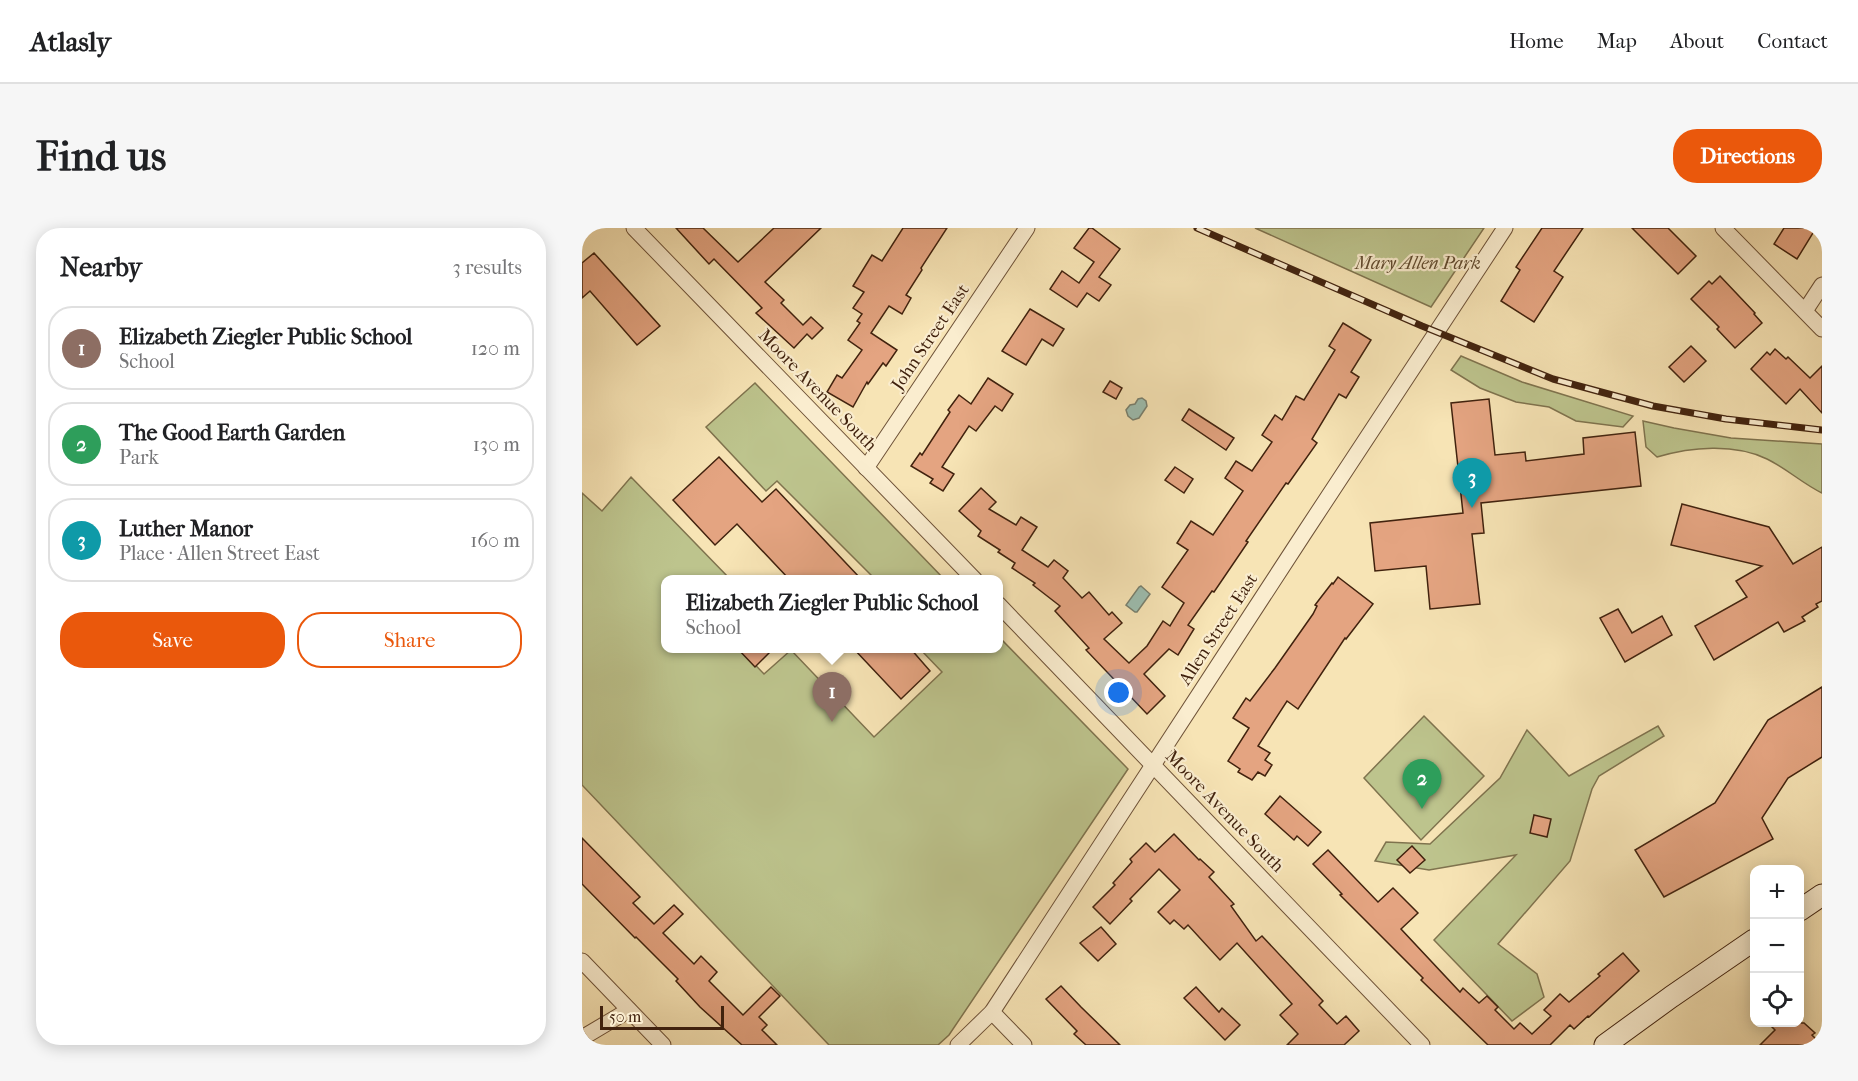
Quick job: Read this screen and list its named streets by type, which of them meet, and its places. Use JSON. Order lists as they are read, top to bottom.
{
  "streets": {
    "street": ["John Street East", "Moore Avenue South", "Allen Street East"]
  },
  "crossings": [
    ["John Street East", "Moore Avenue South"],
    ["Moore Avenue South", "Allen Street East"]
  ],
  "parks": ["Mary Allen Park"],
  "scale_bar": "50 m",
  "page": {
    "header": "Atlasly",
    "nav": [
      "Home",
      "Map",
      "About",
      "Contact"
    ],
    "buttons": [
      "Directions",
      ["Save", "Share"]
    ],
    "title": "Find us",
    "heading": ["Nearby", "3 results"],
    "list": [
      {
        "mark": "1",
        "name": "Elizabeth Ziegler Public School",
        "note": "School",
        "value": "120 m"
      },
      {
        "mark": "2",
        "name": "The Good Earth Garden",
        "note": "Park",
        "value": "130 m"
      },
      {
        "mark": "3",
        "name": "Luther Manor",
        "note": "Place · Allen Street East",
        "value": "160 m"
      }
    ],
    "pins": ["3", "1", "2"],
    "popup": ["Elizabeth Ziegler Public School", "School"],
    "map_buttons": ["+", "−"],
    "scale": "50 m"
  }
}
